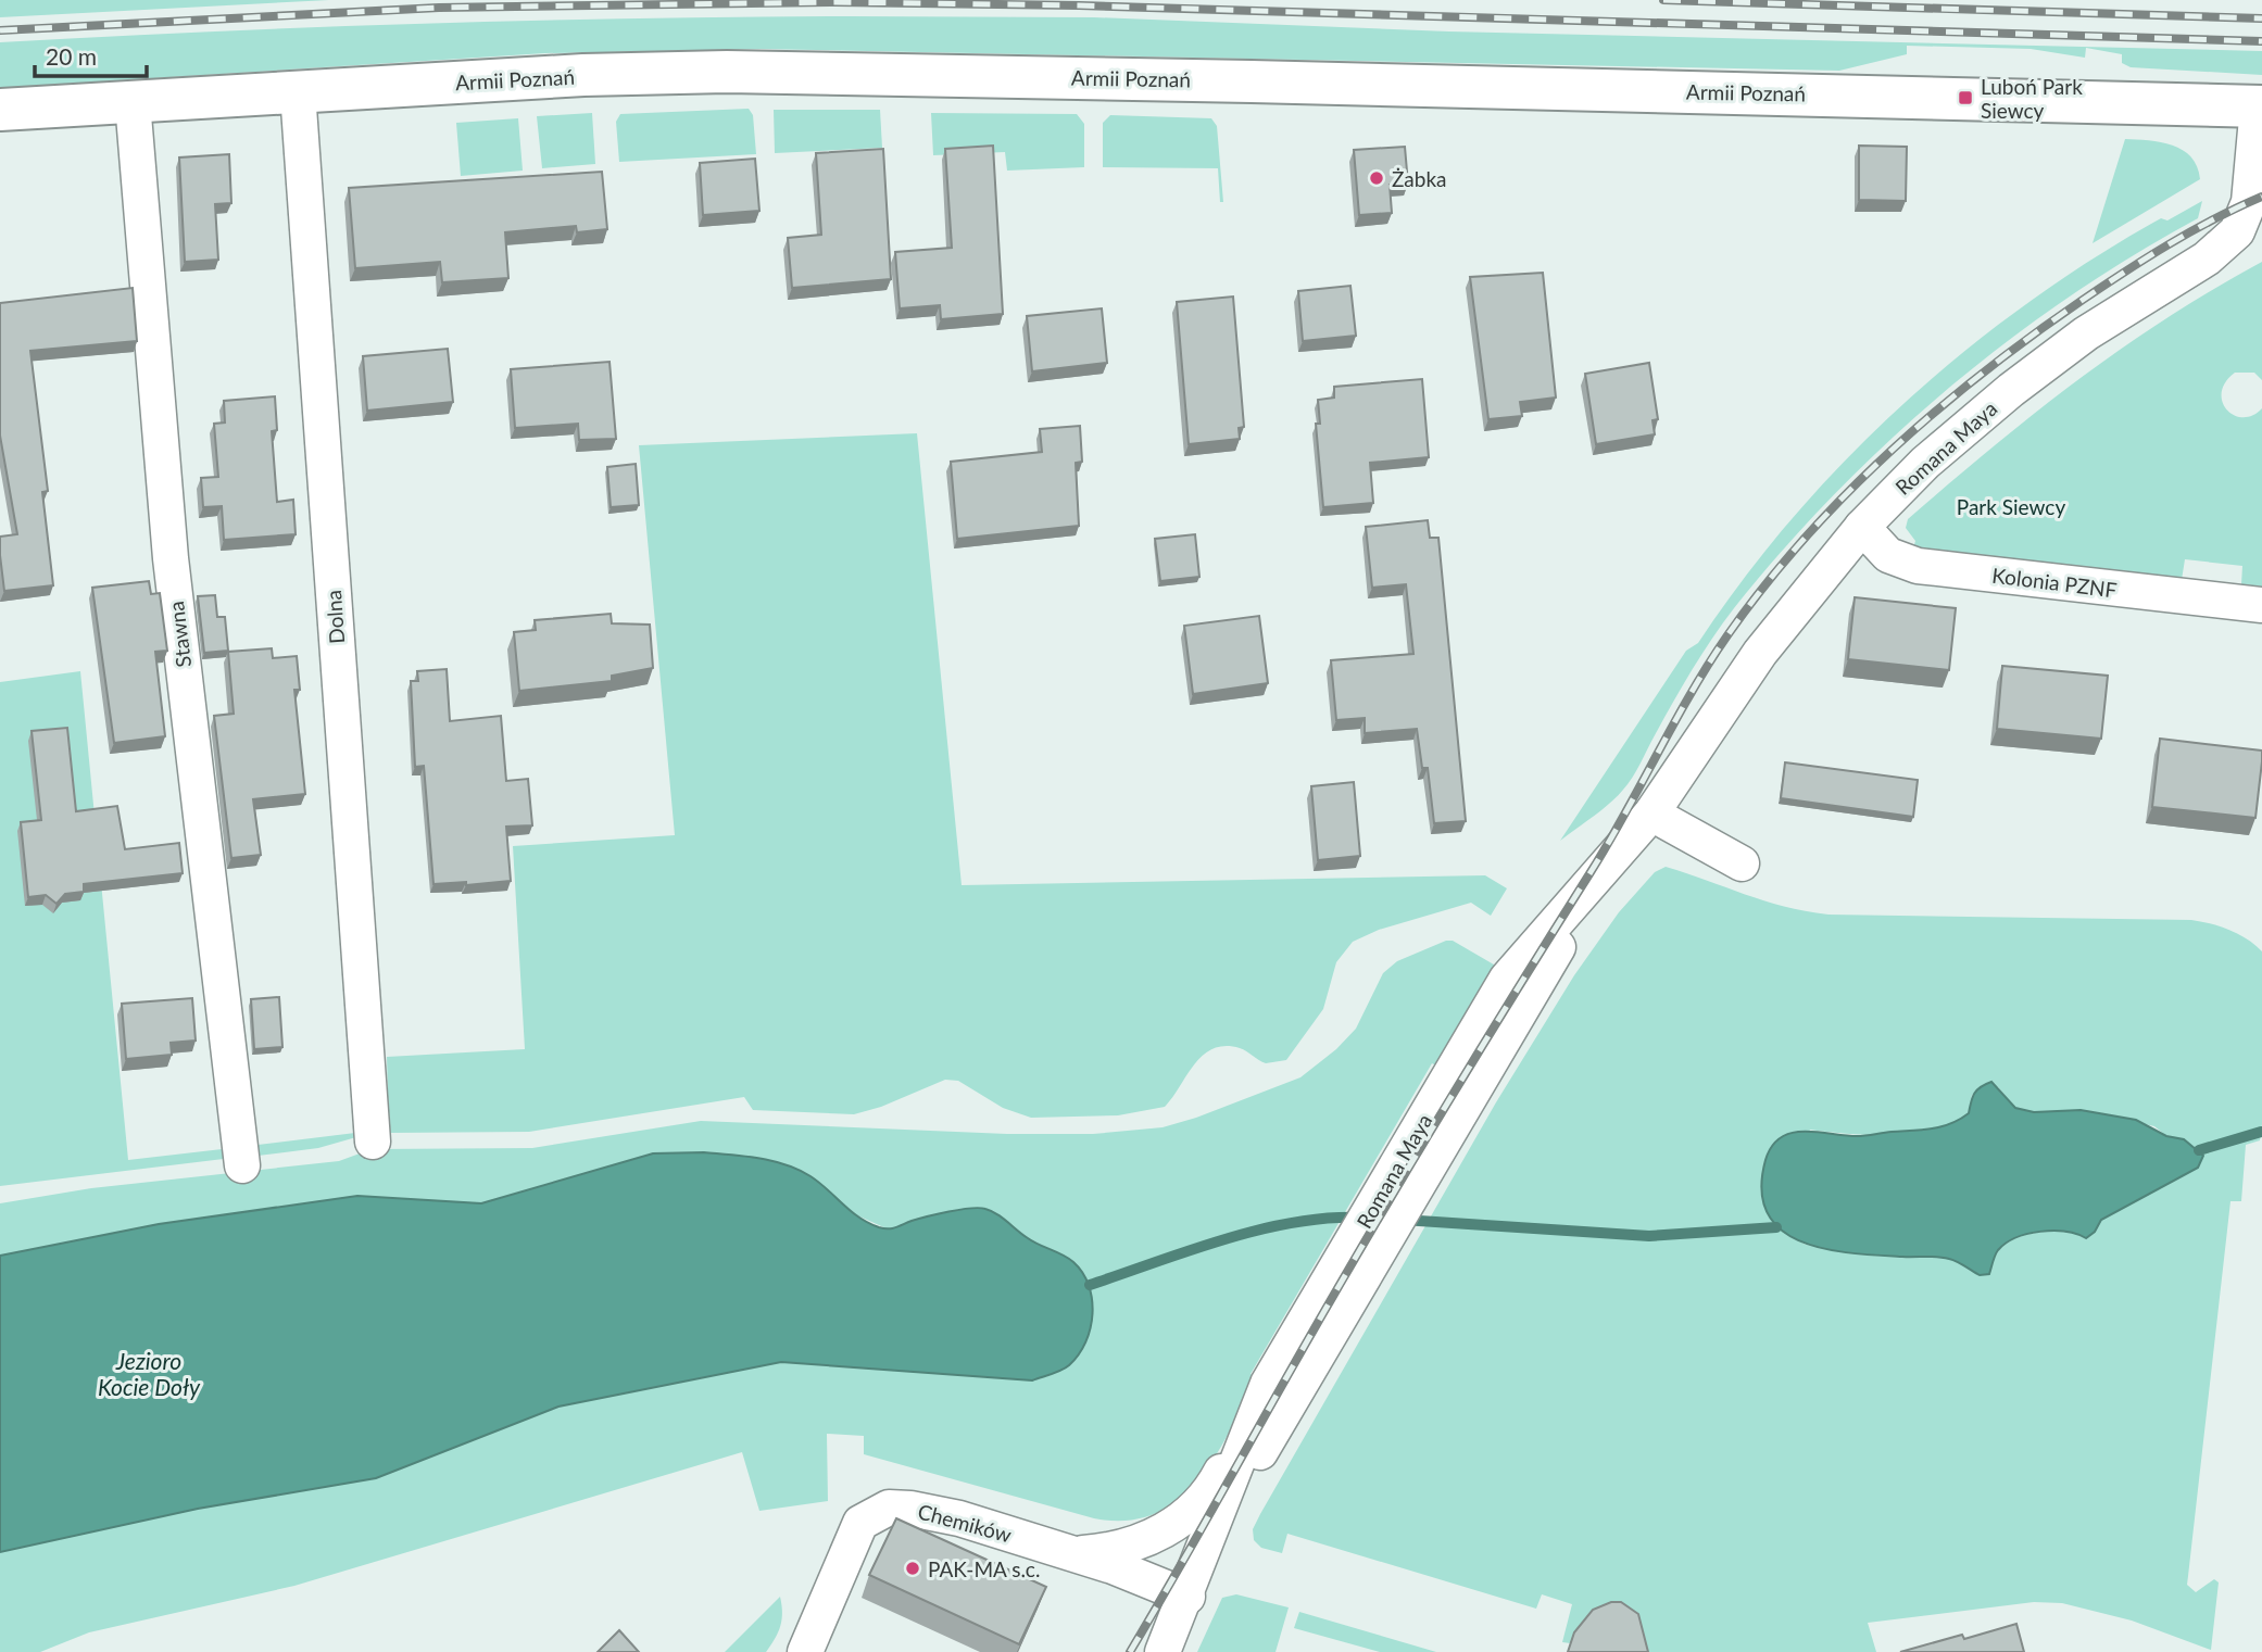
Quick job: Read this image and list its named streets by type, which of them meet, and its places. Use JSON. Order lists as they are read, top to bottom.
{
  "streets": {
    "main road": ["Armii Poznań"],
    "street": [
      "Romana Maya",
      "Kolonia PZNF",
      "Dolna",
      "Stawna",
      "Chemików"
    ]
  },
  "crossings": [
    ["Armii Poznań", "Romana Maya"],
    ["Armii Poznań", "Dolna"],
    ["Armii Poznań", "Stawna"],
    ["Romana Maya", "Kolonia PZNF"],
    ["Romana Maya", "Chemików"]
  ],
  "water": ["Jezioro Kocie Doły"],
  "parks": ["Park Siewcy"],
  "places": {
    "transit": ["Luboń Park Siewcy"],
    "other": ["Żabka", "PAK-MA s.c."]
  },
  "scale_bar": "20 m"
}
